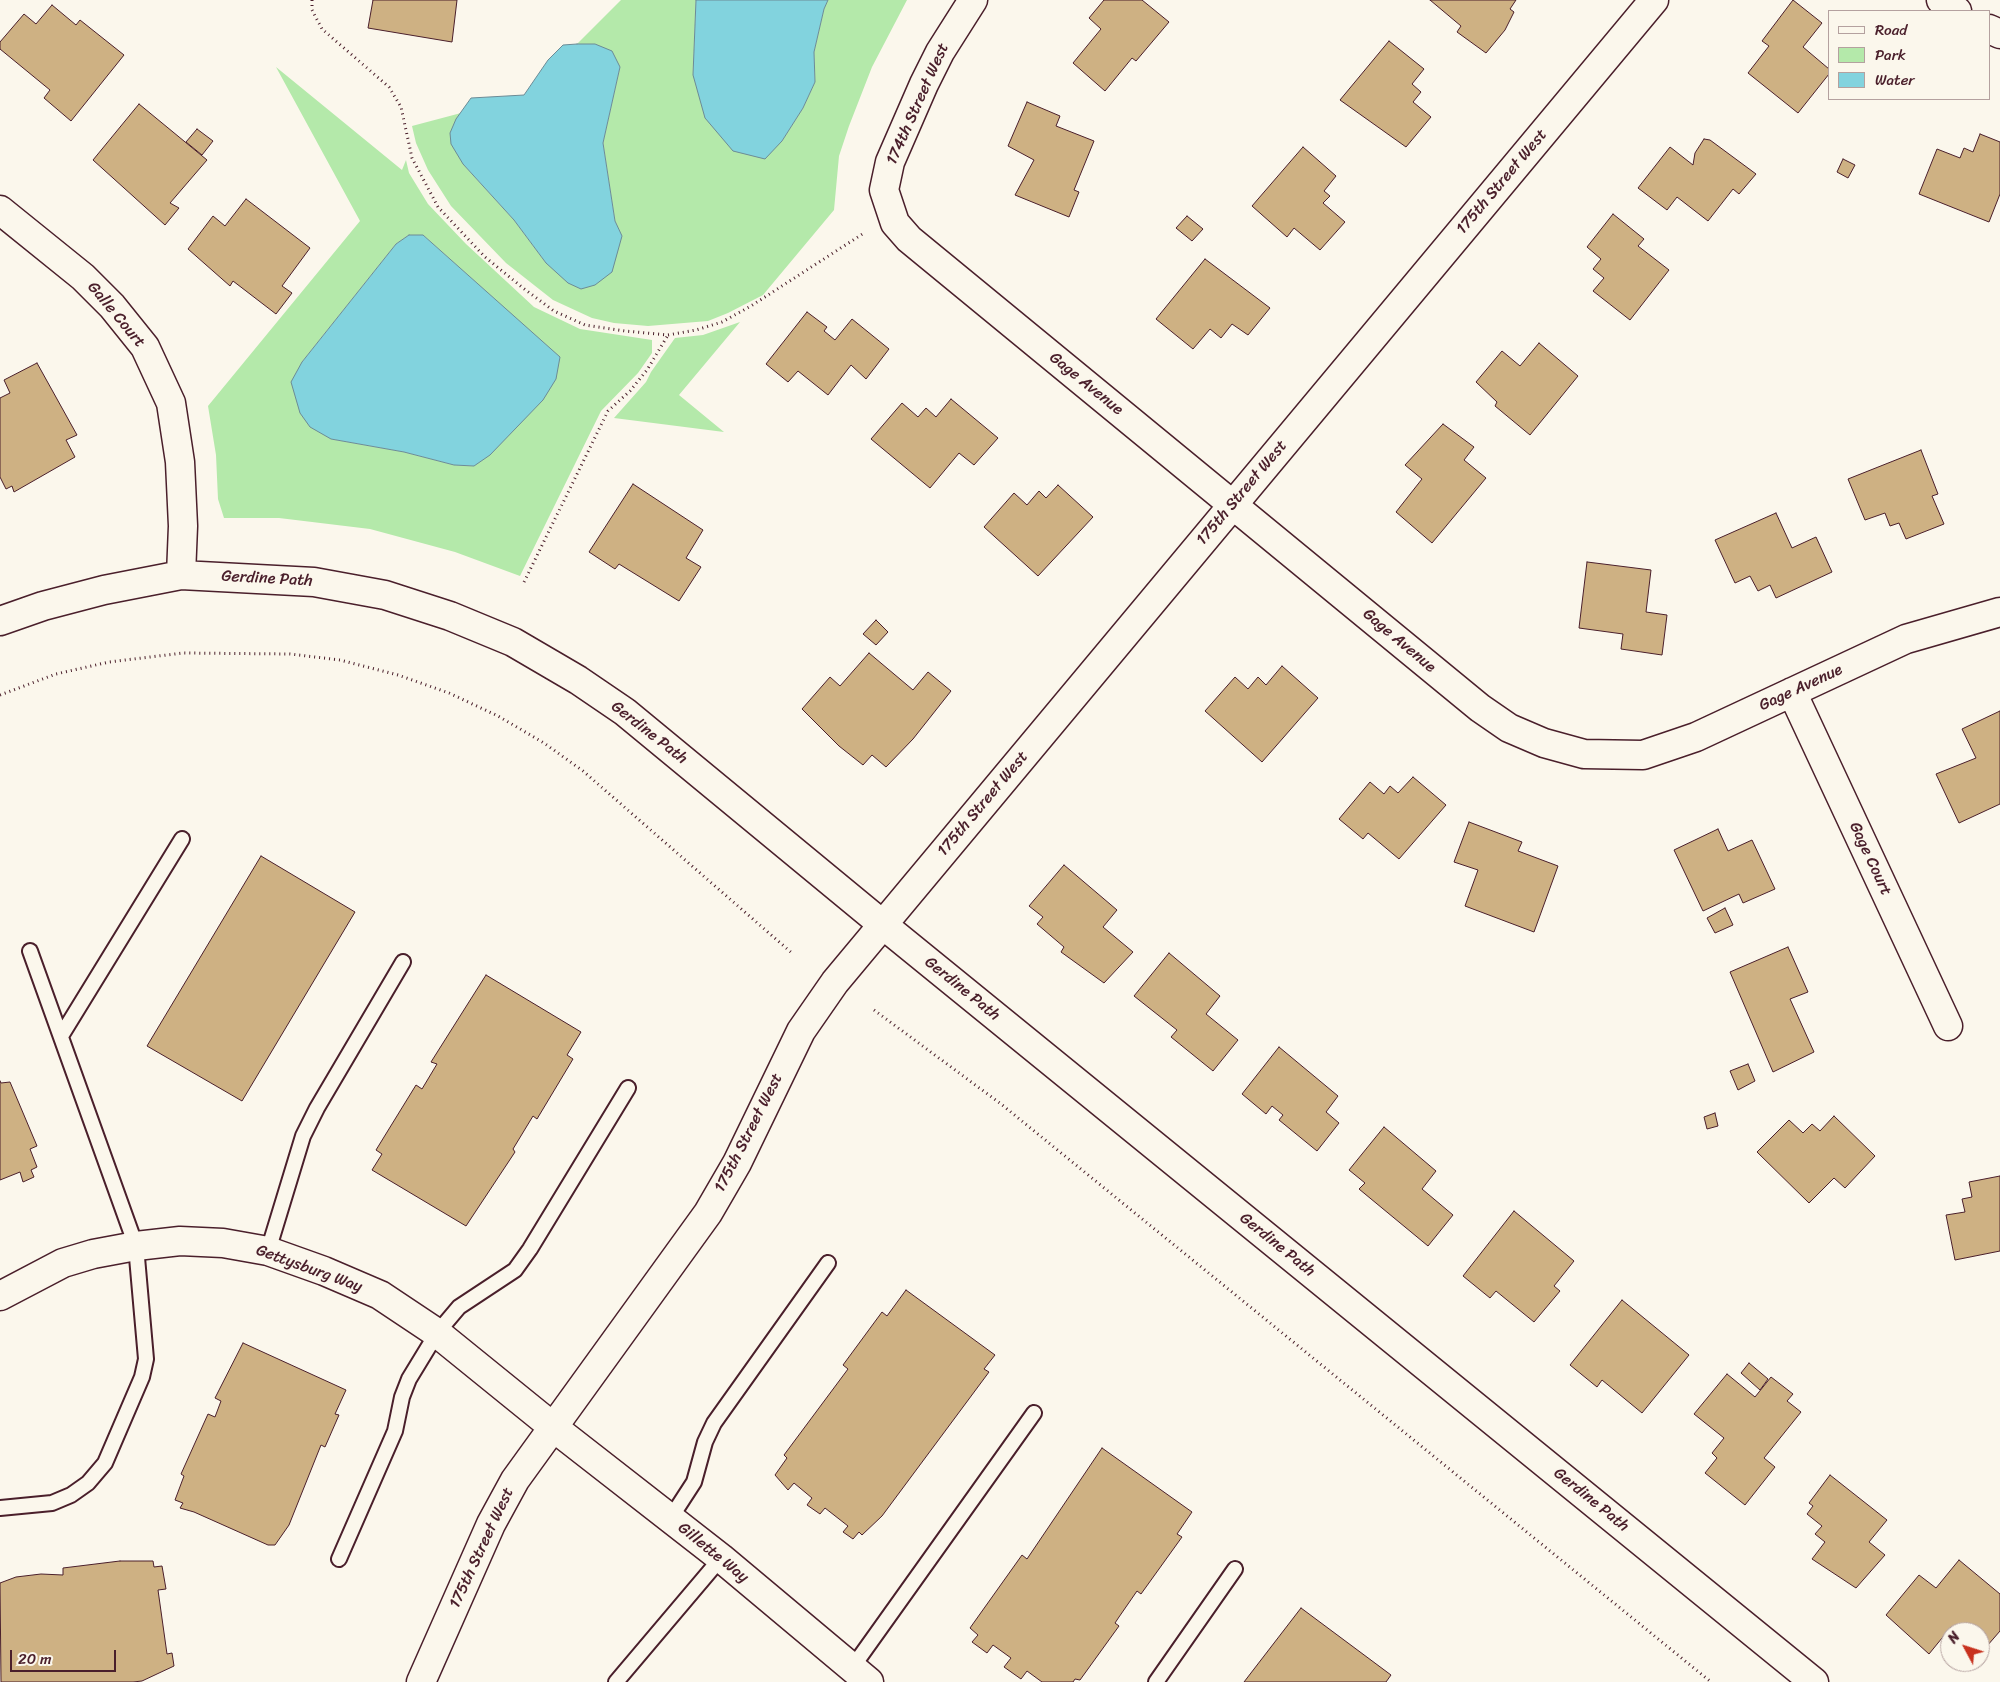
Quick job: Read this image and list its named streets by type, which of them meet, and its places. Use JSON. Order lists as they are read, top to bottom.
{
  "streets": {
    "street": [
      "174th Street West",
      "175th Street West",
      "Galle Court",
      "Gage Avenue",
      "Gerdine Path",
      "Gage Court",
      "Gettysburg Way",
      "Gillette Way"
    ]
  },
  "crossings": [
    ["174th Street West", "Gage Avenue"],
    ["175th Street West", "Gage Avenue"],
    ["175th Street West", "Gerdine Path"],
    ["175th Street West", "Gettysburg Way"],
    ["175th Street West", "Gillette Way"],
    ["Galle Court", "Gerdine Path"],
    ["Gage Avenue", "Gage Court"],
    ["Gettysburg Way", "Gillette Way"]
  ],
  "legend": ["Road", "Park", "Water"],
  "scale_bar": "20 m",
  "north": "top left"
}
